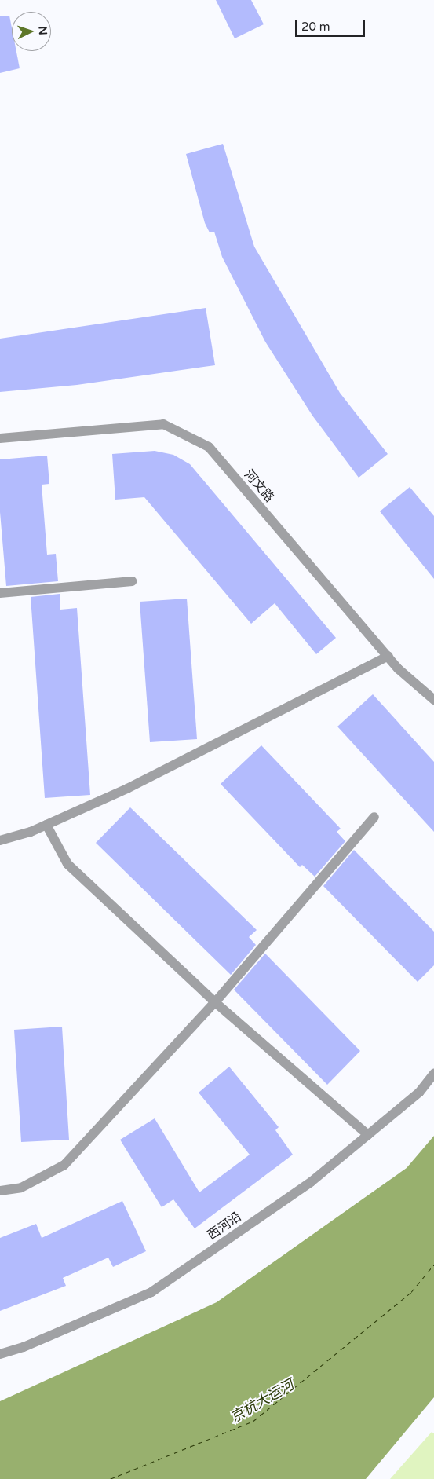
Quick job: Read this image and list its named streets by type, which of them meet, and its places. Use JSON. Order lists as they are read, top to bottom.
{
  "streets": {
    "street": ["河文路", "西河沿"]
  },
  "water": ["京杭大运河"],
  "scale_bar": "20 m",
  "north": "right"
}
